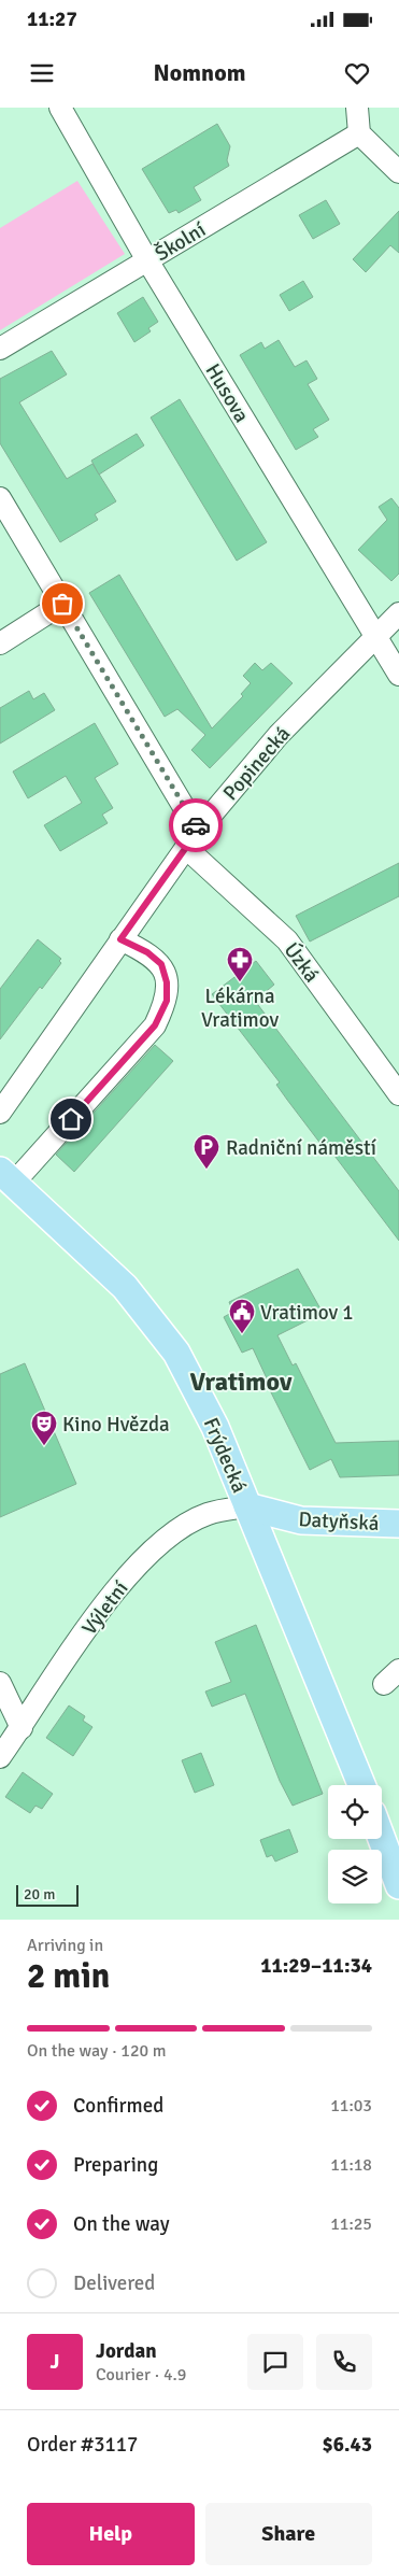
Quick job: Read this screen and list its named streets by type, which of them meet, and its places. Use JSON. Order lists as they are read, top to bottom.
{
  "streets": {
    "main road": ["Frýdecká", "Datyňská"],
    "street": [
      "Školní",
      "Husova",
      "Popinecká",
      "Úzká",
      "Výletní"
    ]
  },
  "crossings": [
    ["Školní", "Husova"],
    ["Husova", "Popinecká"],
    ["Popinecká", "Úzká"],
    ["Frýdecká", "Datyňská"],
    ["Frýdecká", "Výletní"],
    ["Datyňská", "Výletní"]
  ],
  "districts": ["Vratimov"],
  "places": {
    "pharmacy": ["Lékárna Vratimov"],
    "parking": ["Radniční náměstí"],
    "public building": ["Vratimov 1"],
    "theatre": ["Kino Hvězda"]
  },
  "scale_bar": "20 m",
  "page": {
    "status": "11:27",
    "header": "Nomnom",
    "scale": "20 m",
    "heading": ["2 min", "Arriving in", "11:29–11:34"],
    "panel": [
      "Jordan",
      "Courier · 4.9",
      "Order #3117",
      "$6.43"
    ],
    "bar": "On the way · 120 m",
    "list": [
      ["Confirmed", "11:03"],
      ["Preparing", "11:18"],
      ["On the way", "11:25"],
      "Delivered"
    ],
    "round": "J",
    "buttons": ["Help", "Share"]
  }
}
